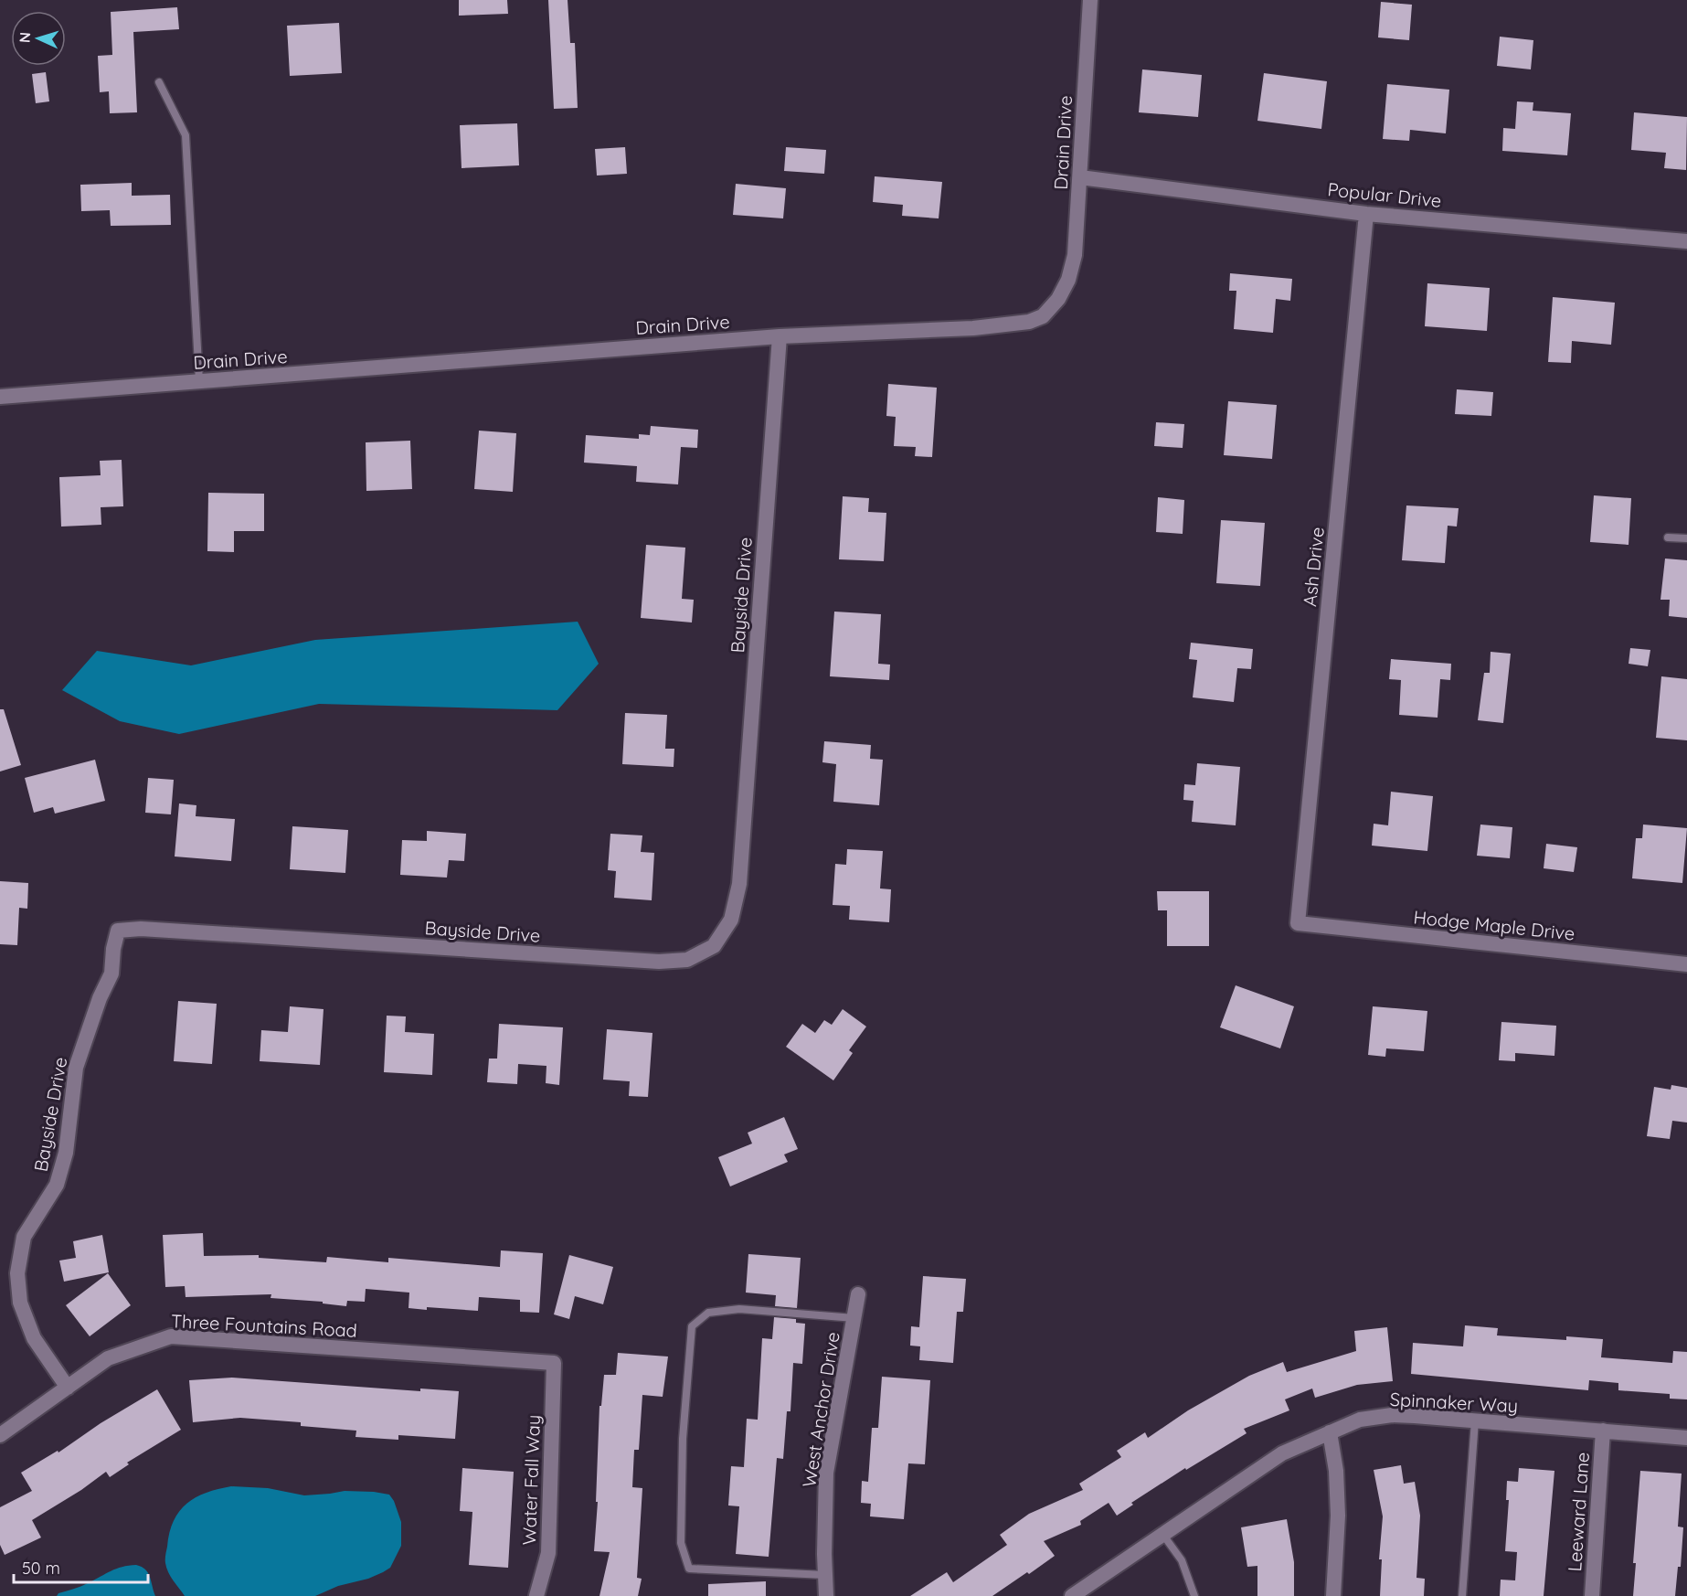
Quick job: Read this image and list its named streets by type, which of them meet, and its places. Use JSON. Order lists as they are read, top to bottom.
{
  "streets": {
    "street": [
      "Drain Drive",
      "Popular Drive",
      "Ash Drive",
      "Bayside Drive",
      "Hodge Maple Drive",
      "Three Fountains Road",
      "Spinnaker Way",
      "West Anchor Drive",
      "Water Fall Way",
      "Leeward Lane"
    ]
  },
  "crossings": [
    ["Drain Drive", "Popular Drive"],
    ["Drain Drive", "Bayside Drive"],
    ["Popular Drive", "Ash Drive"],
    ["Ash Drive", "Hodge Maple Drive"],
    ["Bayside Drive", "Three Fountains Road"],
    ["Three Fountains Road", "Water Fall Way"],
    ["Spinnaker Way", "Leeward Lane"]
  ],
  "scale_bar": "50 m",
  "north": "left"
}
